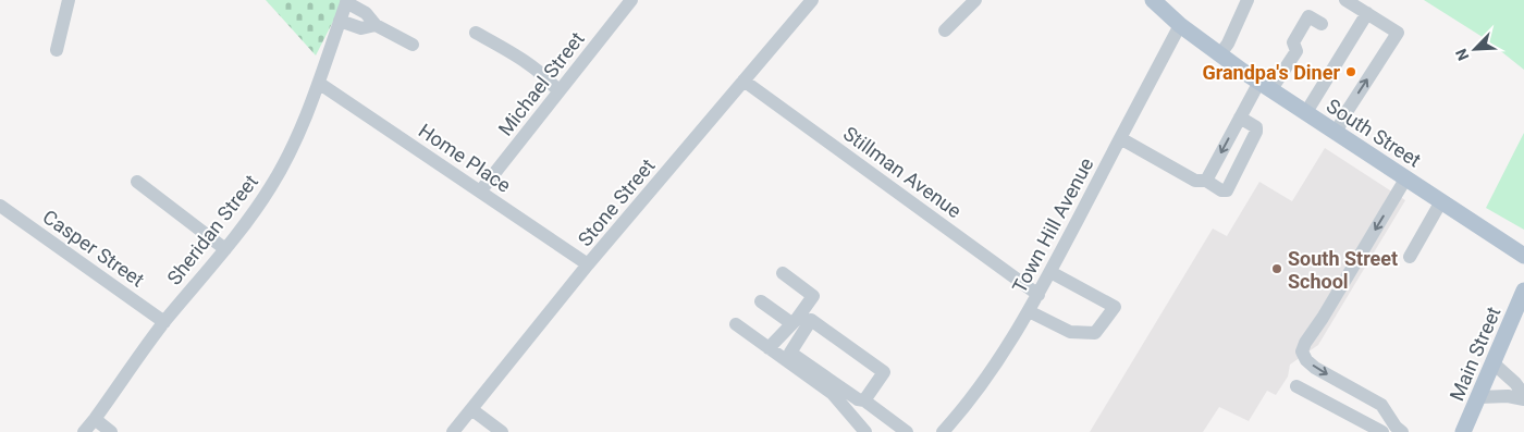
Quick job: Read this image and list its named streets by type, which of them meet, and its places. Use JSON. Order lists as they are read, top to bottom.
{
  "streets": {
    "main road": ["South Street", "Main Street"],
    "street": [
      "Michael Street",
      "Home Place",
      "Stillman Avenue",
      "Stone Street",
      "Town Hill Avenue",
      "Sheridan Street",
      "Casper Street"
    ]
  },
  "crossings": [
    ["Michael Street", "Home Place"],
    ["South Street", "Town Hill Avenue"],
    ["Home Place", "Stone Street"],
    ["Home Place", "Sheridan Street"],
    ["Stillman Avenue", "Stone Street"],
    ["Stillman Avenue", "Town Hill Avenue"],
    ["Sheridan Street", "Casper Street"]
  ],
  "places": ["Grandpa's Diner", "South Street School"],
  "north": "bottom left"
}
